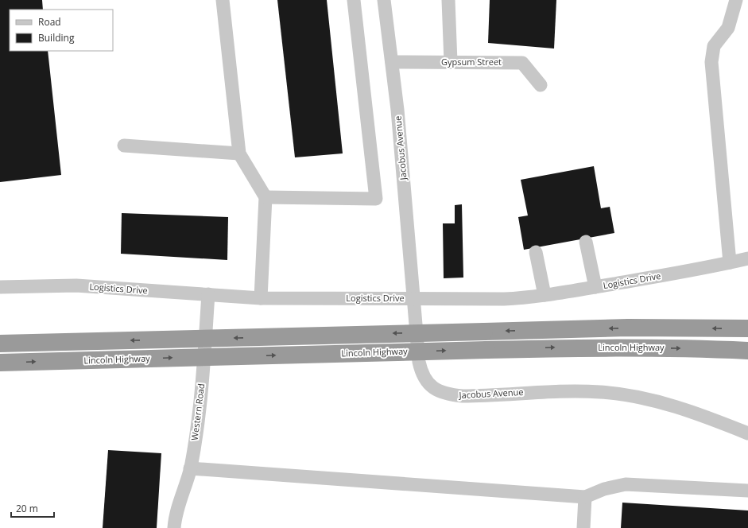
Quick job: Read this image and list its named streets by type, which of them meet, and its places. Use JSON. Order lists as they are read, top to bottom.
{
  "streets": {
    "highway": ["Lincoln Highway"],
    "street": [
      "Gypsum Street",
      "Jacobus Avenue",
      "Logistics Drive",
      "Western Road"
    ]
  },
  "crossings": [
    ["Gypsum Street", "Jacobus Avenue"],
    ["Jacobus Avenue", "Logistics Drive"],
    ["Logistics Drive", "Western Road"]
  ],
  "legend": ["Road", "Building"],
  "scale_bar": "20 m"
}
